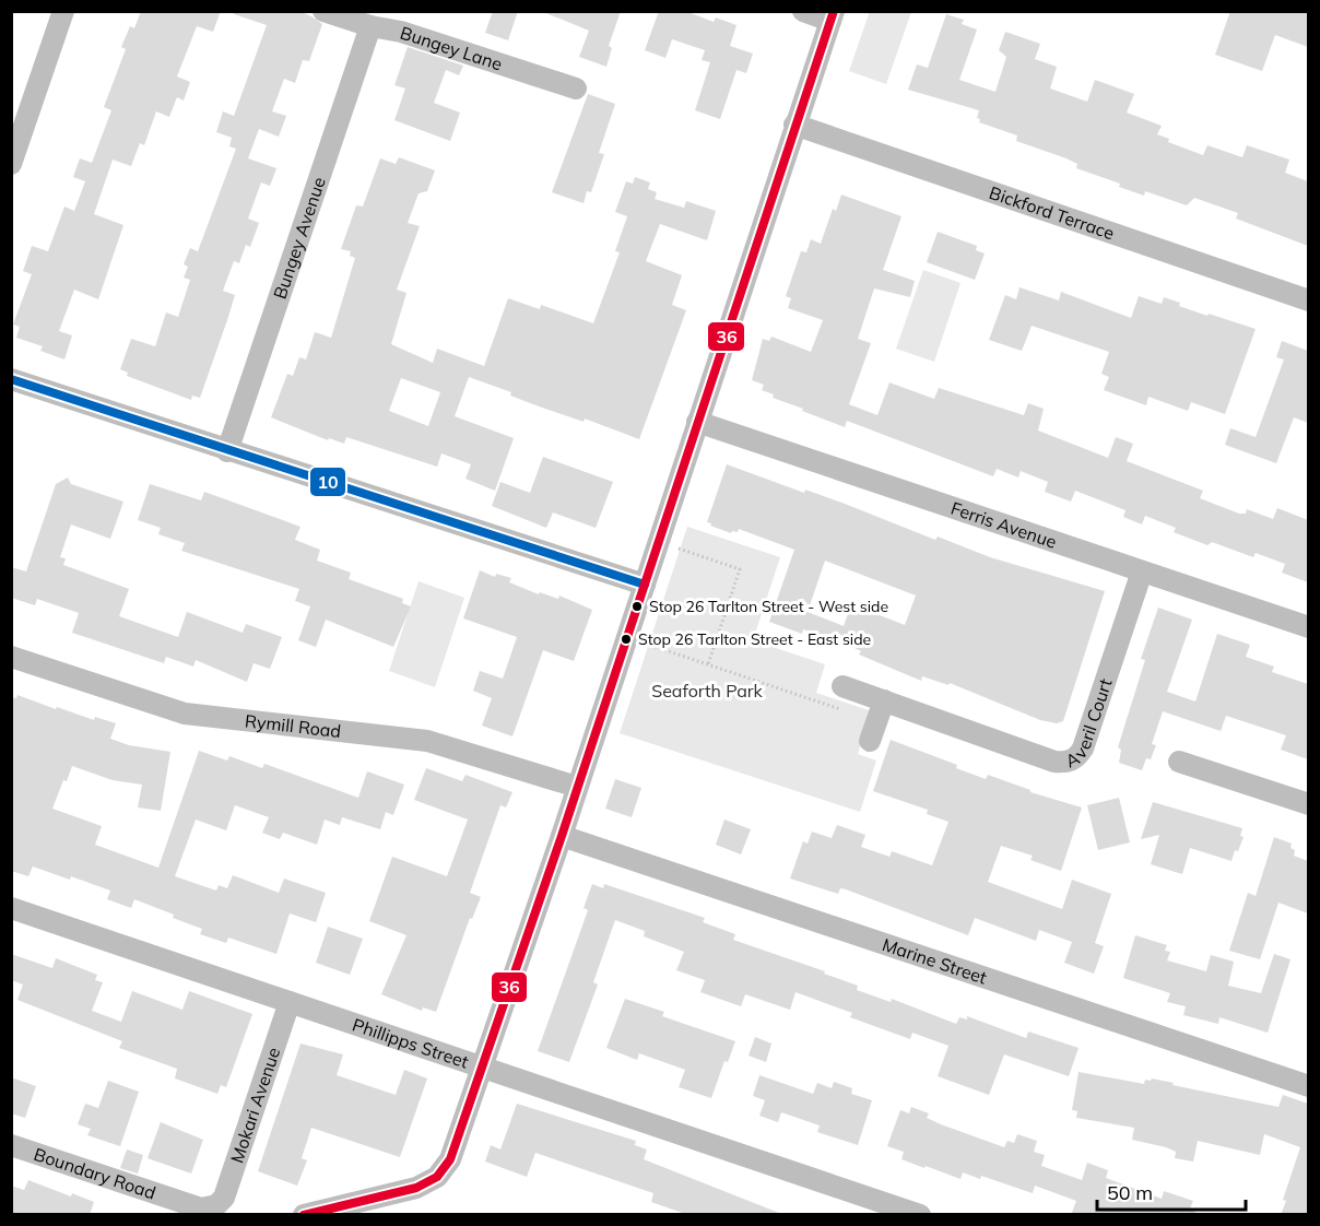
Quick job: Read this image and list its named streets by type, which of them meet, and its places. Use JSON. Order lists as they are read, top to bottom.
{
  "streets": {
    "street": [
      "Bungey Lane",
      "Bickford Terrace",
      "Bungey Avenue",
      "Ferris Avenue",
      "Averil Court",
      "Rymill Road",
      "Marine Street",
      "Phillipps Street",
      "Mokari Avenue",
      "Boundary Road"
    ]
  },
  "crossings": [
    ["Bungey Lane", "Bungey Avenue"],
    ["Ferris Avenue", "Averil Court"],
    ["Phillipps Street", "Mokari Avenue"],
    ["Mokari Avenue", "Boundary Road"]
  ],
  "parks": ["Seaforth Park"],
  "places": ["Stop 26 Tarlton Street - West side", "Stop 26 Tarlton Street - East side"],
  "lines": ["transit line 36", "transit line 10"],
  "scale_bar": "50 m"
}
